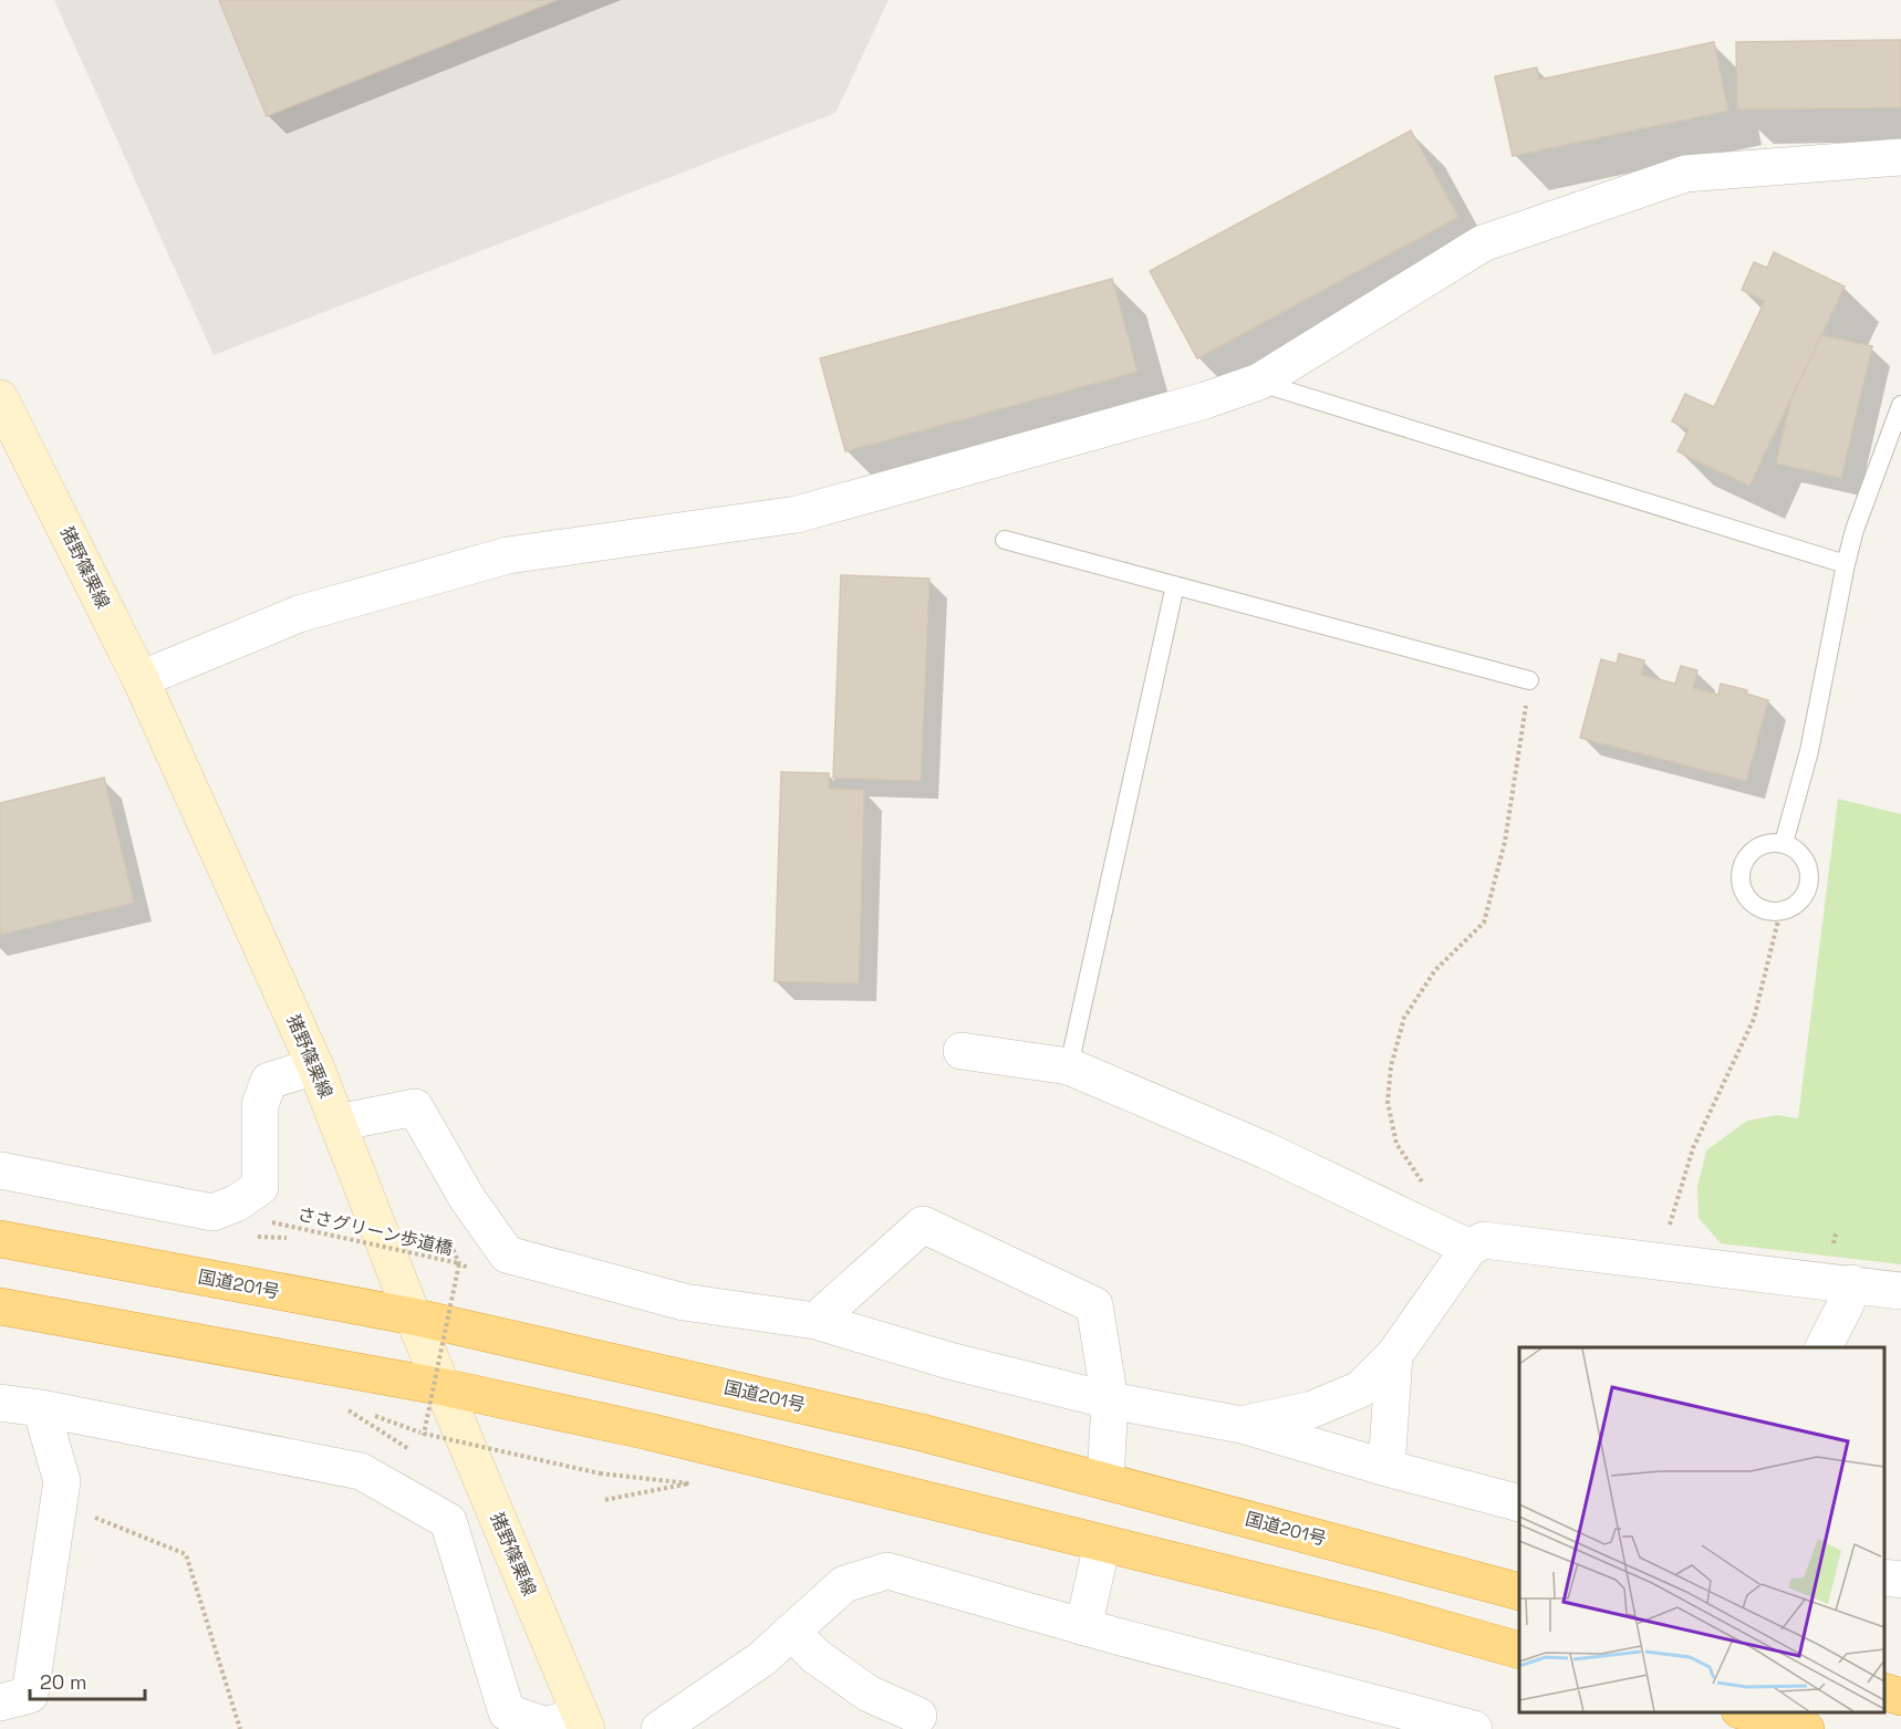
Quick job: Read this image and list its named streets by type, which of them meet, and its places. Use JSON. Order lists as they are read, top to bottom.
{
  "streets": {
    "highway": ["国道201号"],
    "main road": ["猪野篠栗線"],
    "path": ["ささグリーン歩道橋"]
  },
  "crossings": [
    ["猪野篠栗線", "国道201号"]
  ],
  "scale_bar": "20 m"
}
